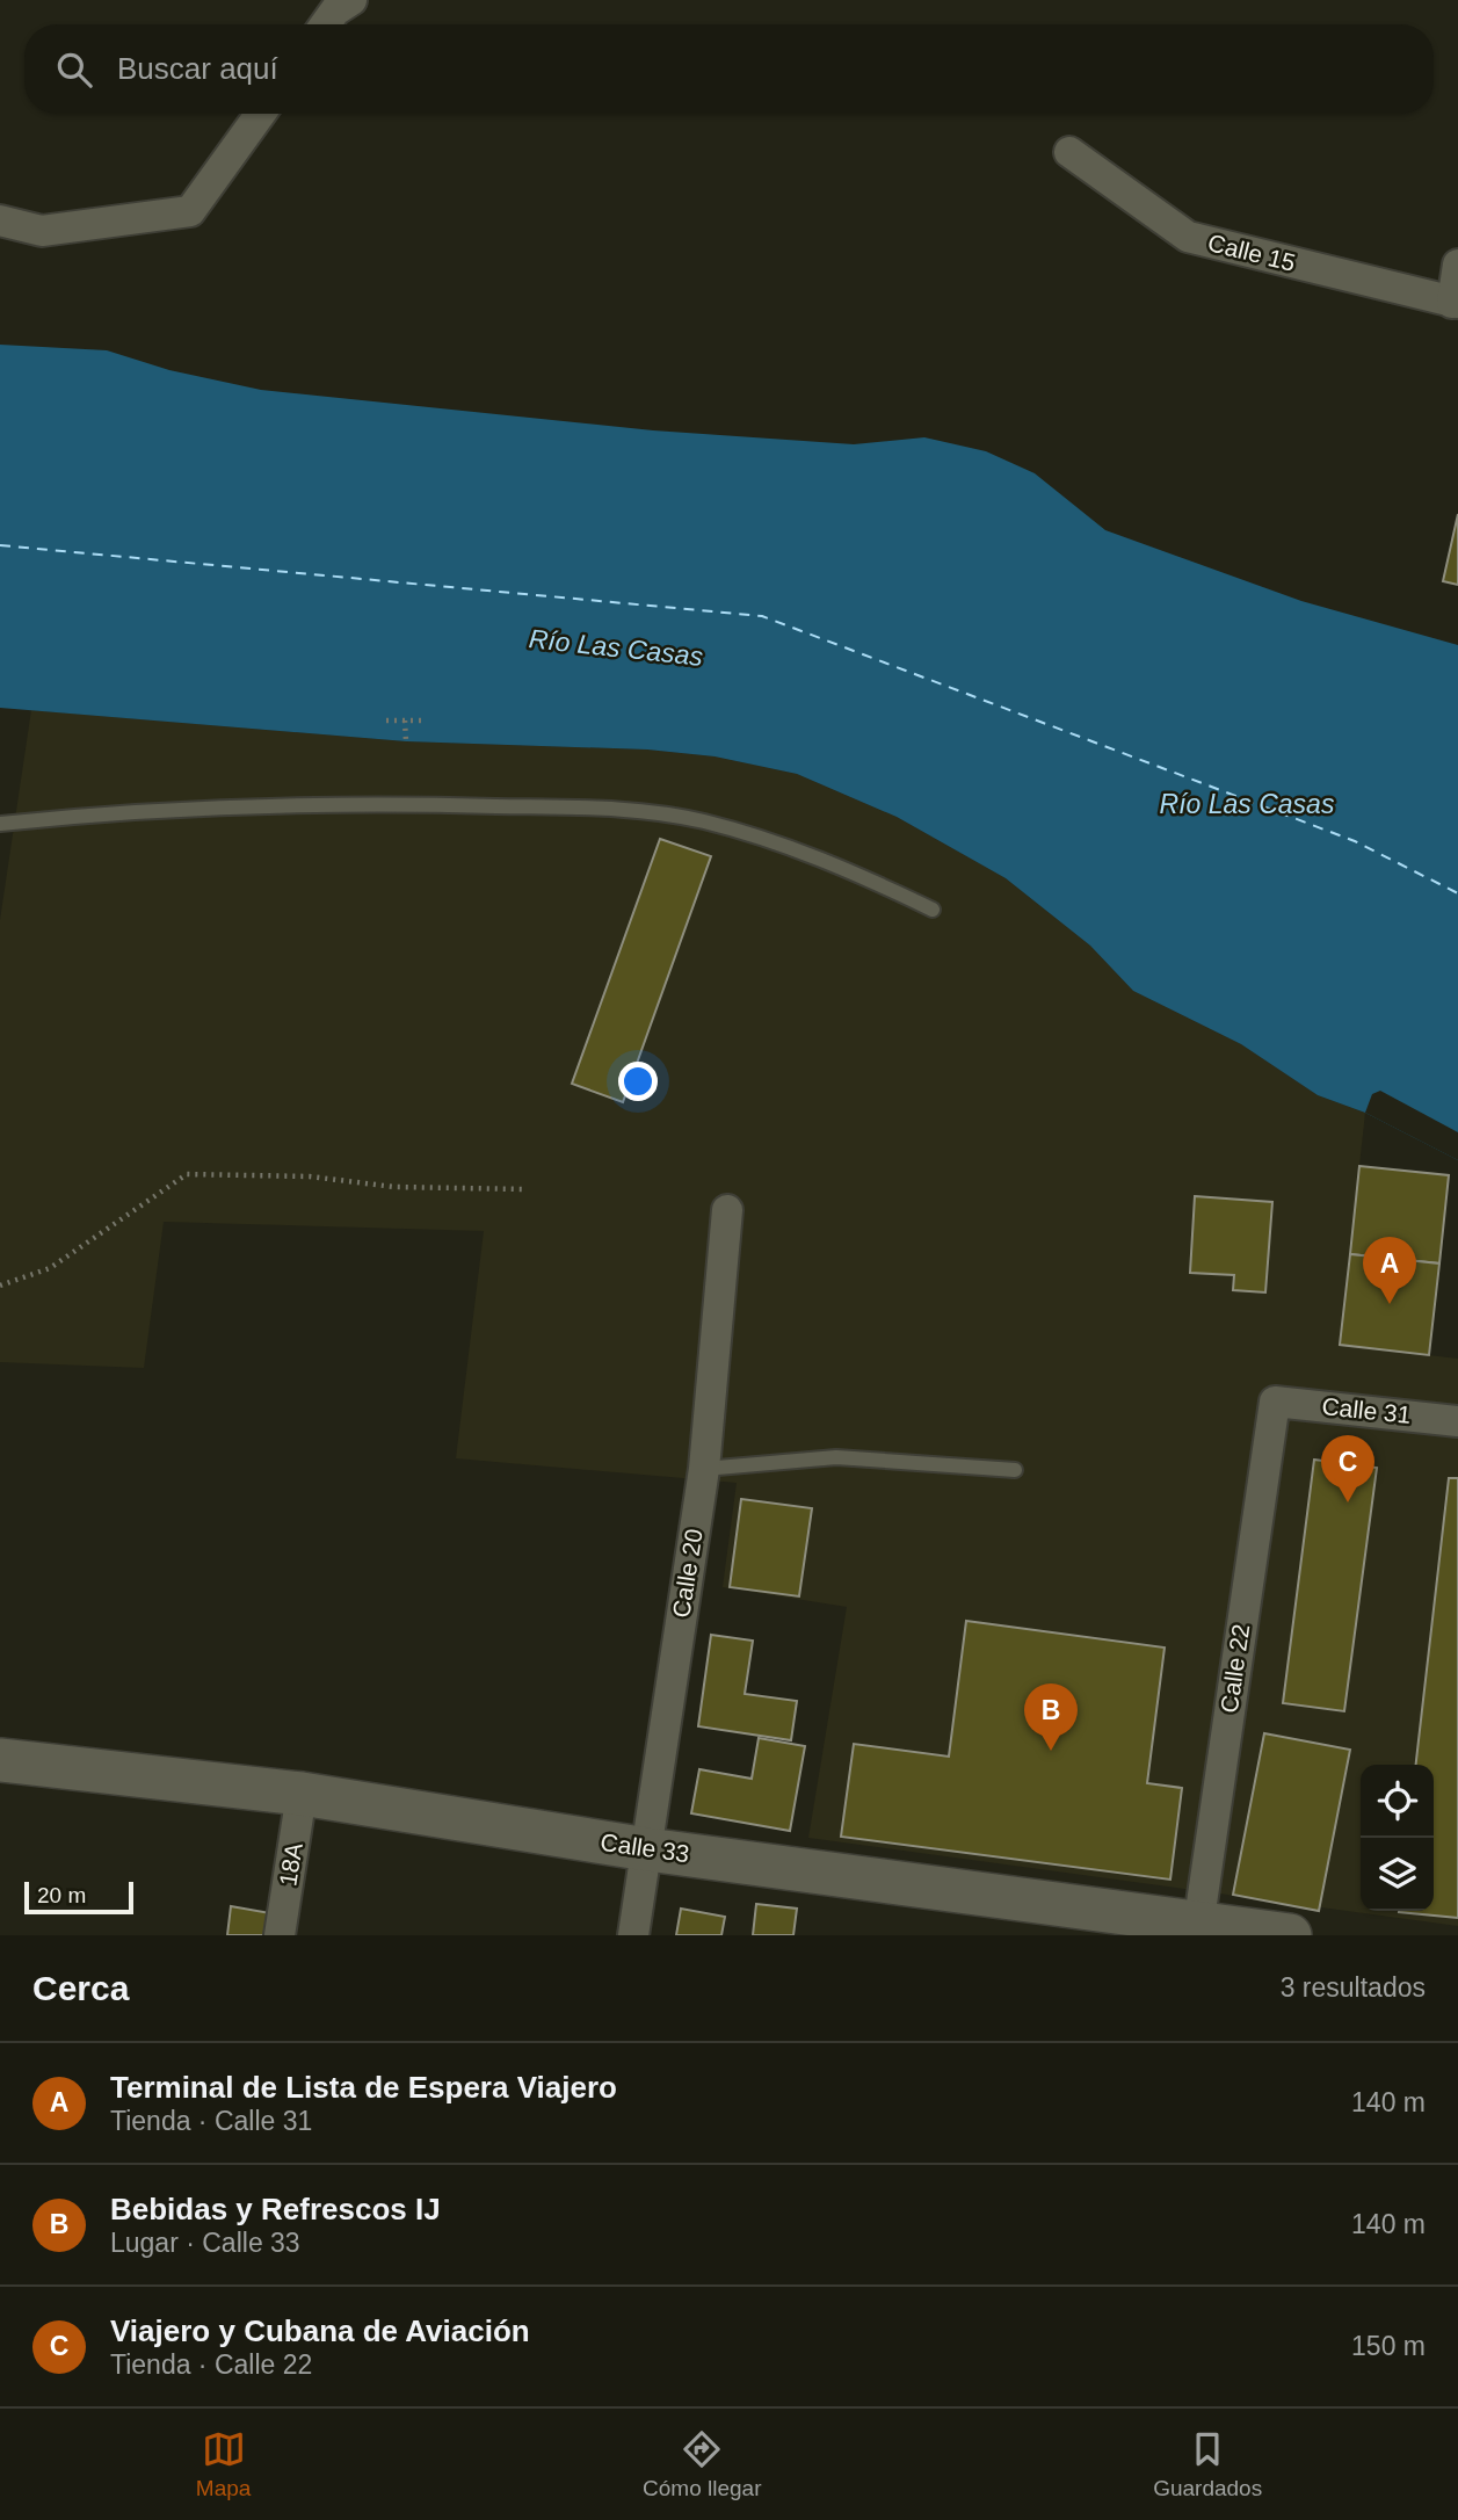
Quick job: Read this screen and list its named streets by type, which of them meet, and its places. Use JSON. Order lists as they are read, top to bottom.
{
  "streets": {
    "street": [
      "Calle 15",
      "Calle 31",
      "Calle 20",
      "Calle 22",
      "Calle 33",
      "18A"
    ]
  },
  "crossings": [
    ["Calle 31", "Calle 22"],
    ["Calle 20", "Calle 33"],
    ["Calle 22", "Calle 33"],
    ["Calle 33", "18A"]
  ],
  "water": ["Río Las Casas"],
  "scale_bar": "20 m",
  "page": {
    "search": "Buscar aquí",
    "pins": ["A", "C", "B"],
    "scale": "20 m",
    "heading": ["Cerca", "3 resultados"],
    "list": [
      {
        "mark": "A",
        "name": "Terminal de Lista de Espera Viajero",
        "note": "Tienda · Calle 31",
        "value": "140 m"
      },
      {
        "mark": "B",
        "name": "Bebidas y Refrescos IJ",
        "note": "Lugar · Calle 33",
        "value": "140 m"
      },
      {
        "mark": "C",
        "name": "Viajero y Cubana de Aviación",
        "note": "Tienda · Calle 22",
        "value": "150 m"
      }
    ],
    "nav": ["Mapa", "Cómo llegar", "Guardados"]
  }
}
